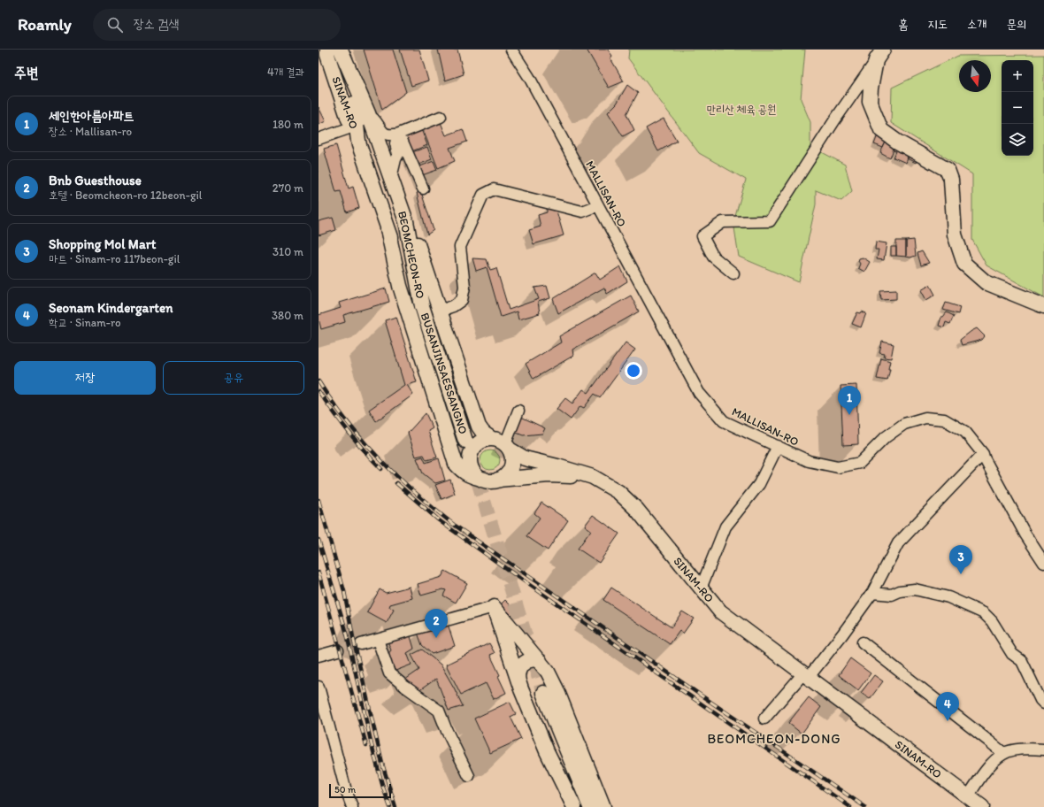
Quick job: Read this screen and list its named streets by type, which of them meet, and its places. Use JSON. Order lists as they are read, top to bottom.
{
  "streets": {
    "main road": ["SINAM-RO", "BEOMCHEON-RO", "BUSANJINSAESSANGNO"],
    "street": ["MALLISAN-RO"]
  },
  "crossings": [
    ["SINAM-RO", "BEOMCHEON-RO"],
    ["BEOMCHEON-RO", "BUSANJINSAESSANGNO"]
  ],
  "districts": ["BEOMCHEON-DONG"],
  "parks": ["만리산 체육 공원"],
  "scale_bar": "50 m",
  "north": "bottom",
  "page": {
    "header": "Roamly",
    "search": "장소 검색",
    "nav": [
      "홈",
      "지도",
      "소개",
      "문의"
    ],
    "heading": ["주변", "4개 결과"],
    "map_buttons": ["+", "−"],
    "list": [
      {
        "mark": "1",
        "name": "세인한아름아파트",
        "note": "장소 · Mallisan-ro",
        "value": "180 m"
      },
      {
        "mark": "2",
        "name": "Bnb Guesthouse",
        "note": "호텔 · Beomcheon-ro 12beon-gil",
        "value": "270 m"
      },
      {
        "mark": "3",
        "name": "Shopping Mol Mart",
        "note": "마트 · Sinam-ro 117beon-gil",
        "value": "310 m"
      },
      {
        "mark": "4",
        "name": "Seonam Kindergarten",
        "note": "학교 · Sinam-ro",
        "value": "380 m"
      }
    ],
    "buttons": ["저장", "공유"],
    "pins": [
      "1",
      "3",
      "2",
      "4"
    ],
    "scale": "50 m"
  }
}
